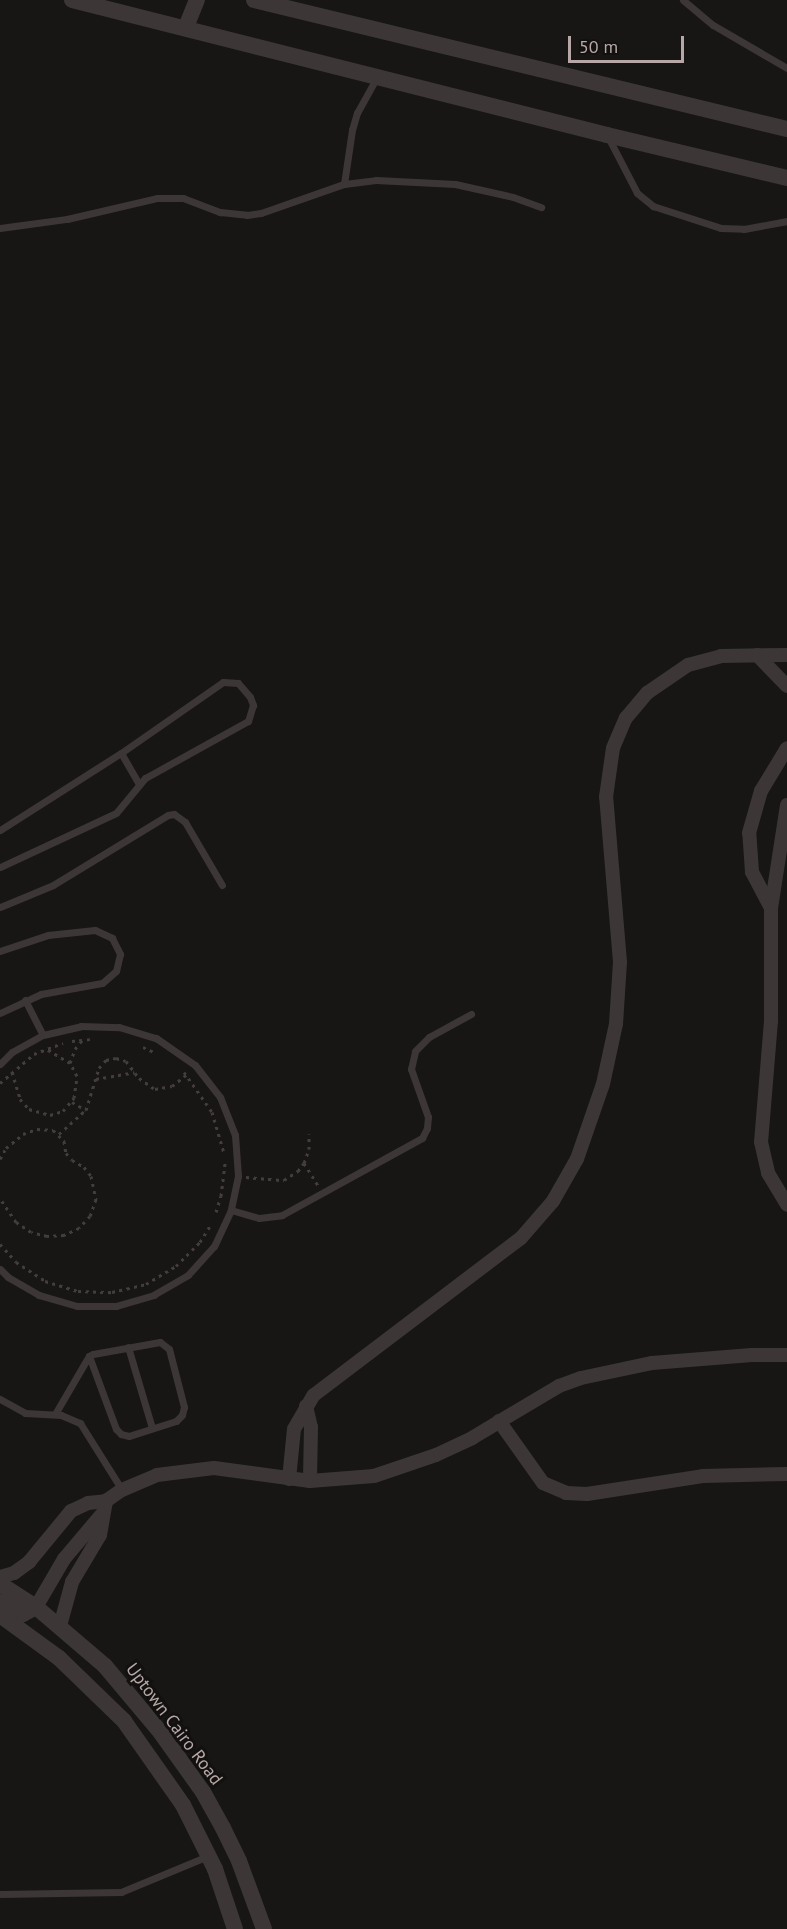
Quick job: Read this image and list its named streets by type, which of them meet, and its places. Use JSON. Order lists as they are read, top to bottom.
{
  "streets": {
    "street": ["Uptown Cairo Road"]
  },
  "scale_bar": "50 m"
}
